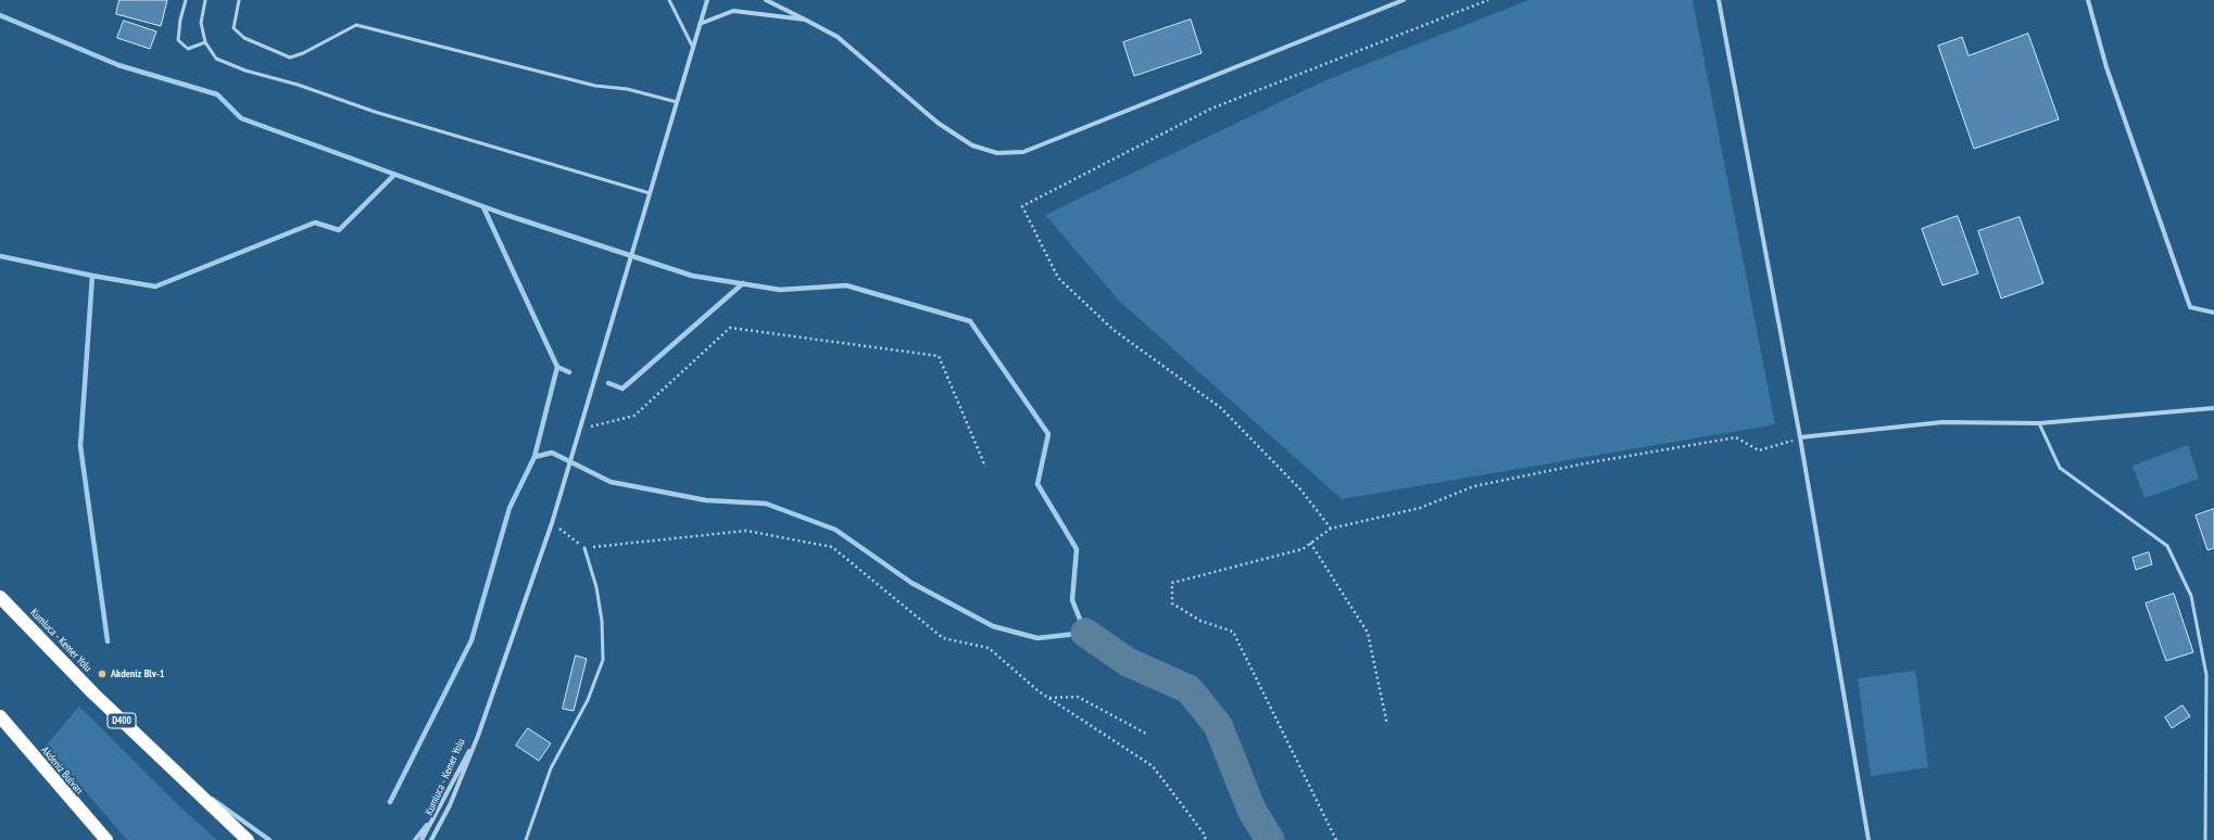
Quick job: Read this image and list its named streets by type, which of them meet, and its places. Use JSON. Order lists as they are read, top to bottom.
{
  "streets": {
    "highway": ["Kumluca - Kemer Yolu", "D400", "Akdeniz Bulvarı"]
  },
  "places": ["Akdeniz Blv-1"]
}
